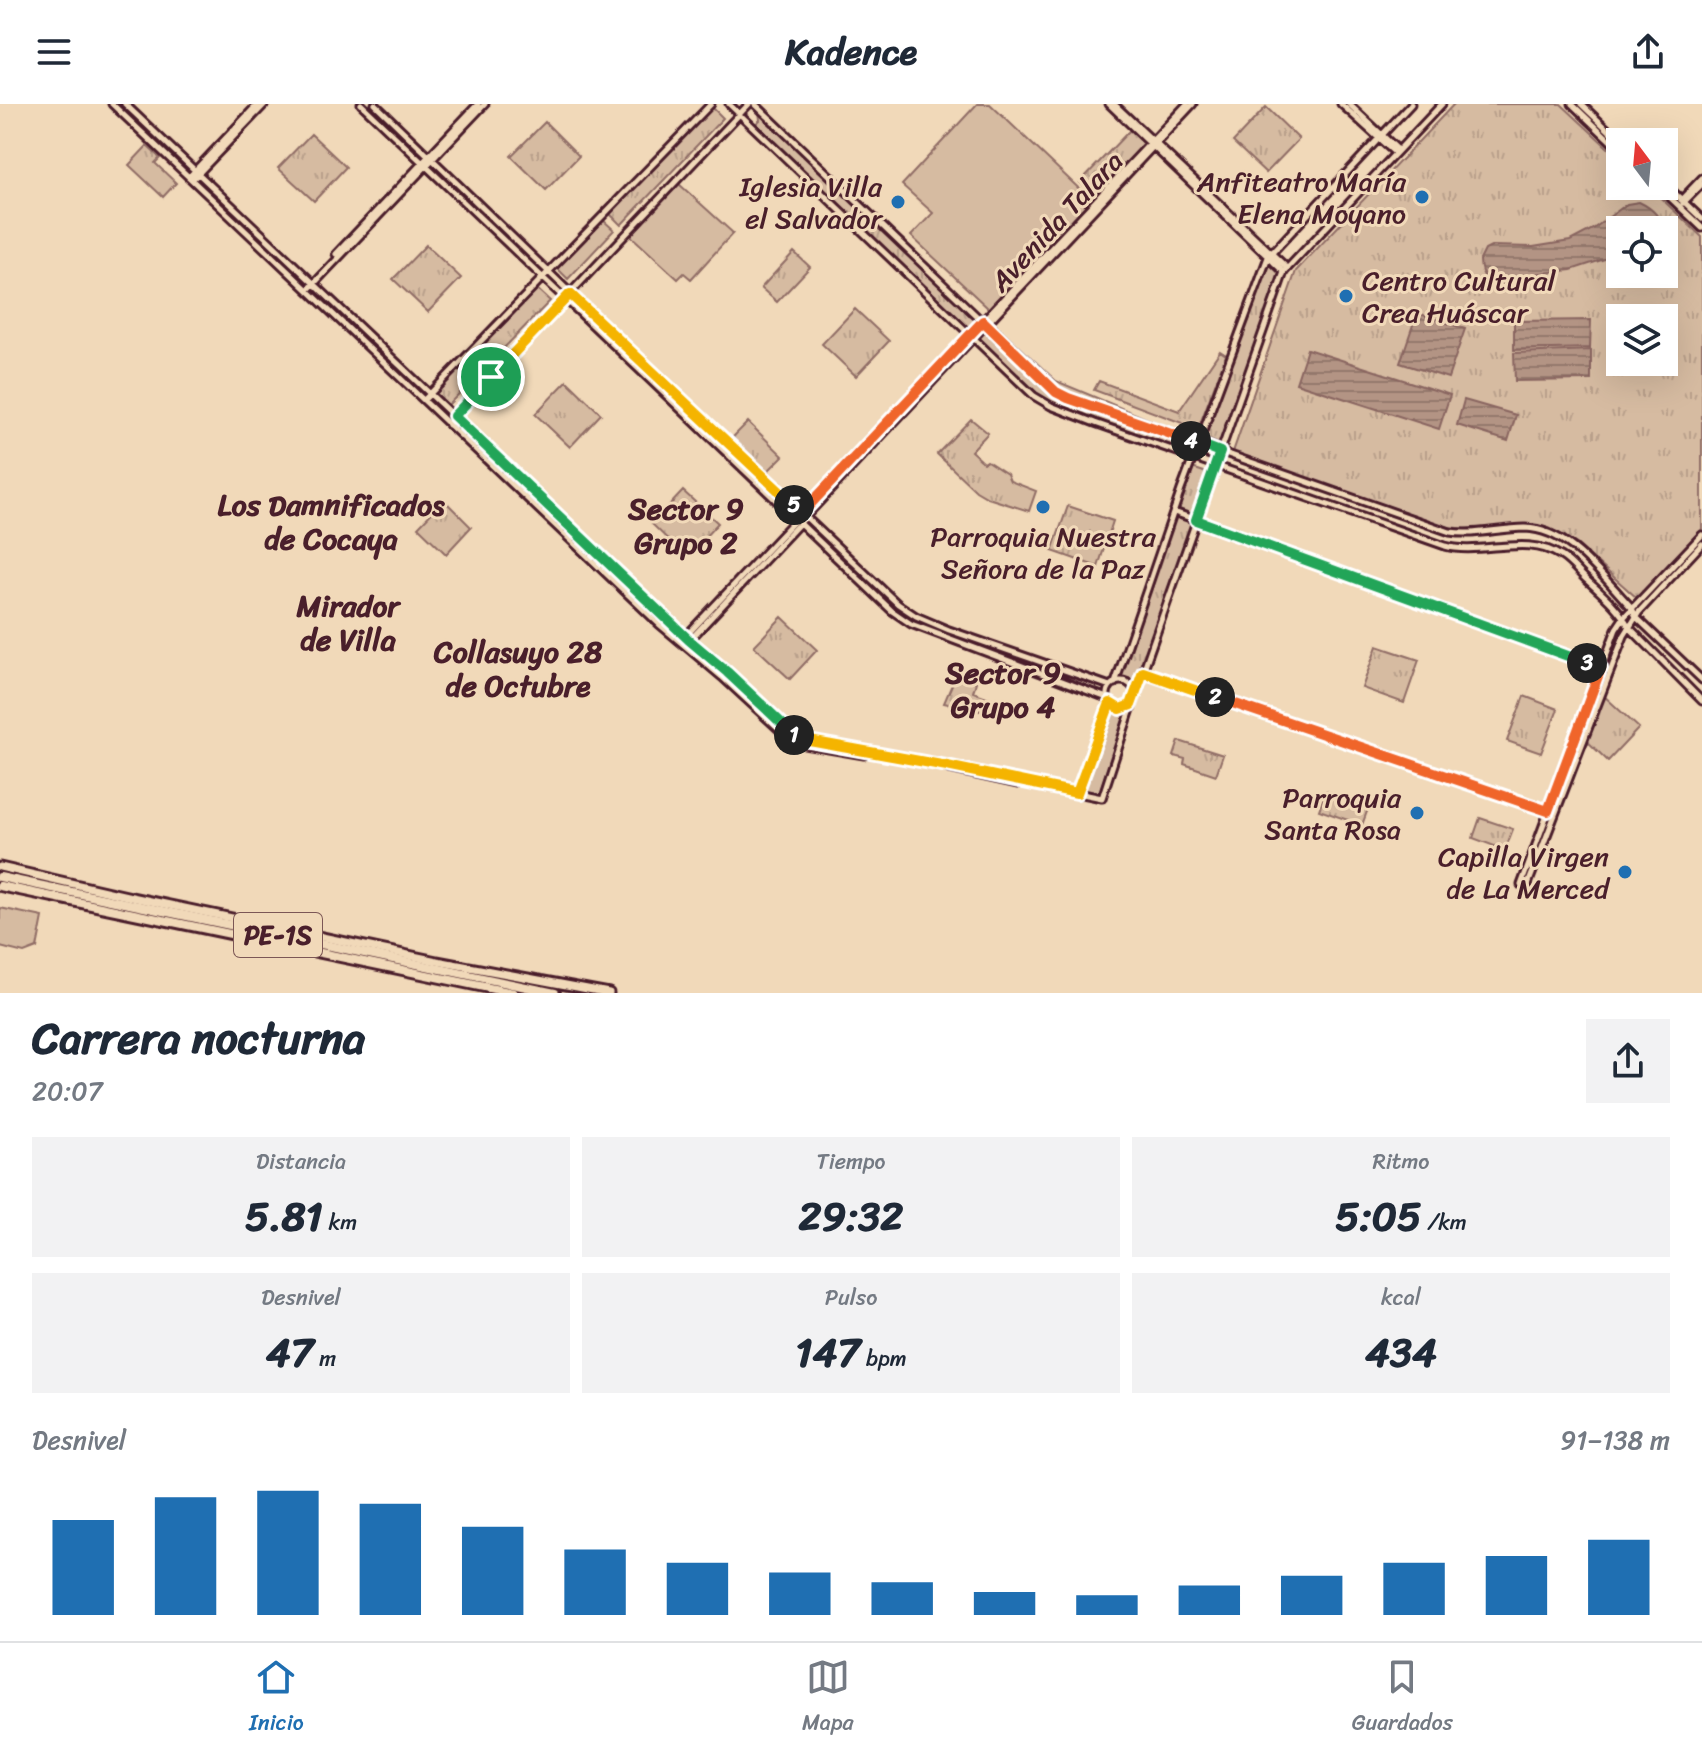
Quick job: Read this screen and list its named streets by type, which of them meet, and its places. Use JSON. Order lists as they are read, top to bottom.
{
  "streets": {
    "highway": ["PE-1S"],
    "street": ["Avenida Talara"]
  },
  "districts": [
    "Los Damnificados de Cocaya",
    "Sector 9 Grupo 2",
    "Mirador de Villa",
    "Collasuyo 28 de Octubre",
    "Sector 9 Grupo 4"
  ],
  "places": [
    "Anfiteatro María Elena Moyano",
    "Iglesia Villa el Salvador",
    "Centro Cultural Crea Huáscar",
    "Parroquia Nuestra Señora de la Paz",
    "Parroquia Santa Rosa",
    "Capilla Virgen de La Merced"
  ],
  "north": "top",
  "page": {
    "header": "Kadence",
    "pins": [
      "4",
      "5",
      "3",
      "2",
      "1"
    ],
    "heading": ["Carrera nocturna", "20:07"],
    "stats": [
      ["Distancia", "5.81 km"],
      ["Tiempo", "29:32"],
      ["Ritmo", "5:05 /km"],
      ["Desnivel", "47 m"],
      ["Pulso", "147 bpm"],
      ["kcal", "434"]
    ],
    "chart": ["Desnivel", "91–138 m"],
    "tabs": ["Inicio", "Mapa", "Guardados"]
  }
}
